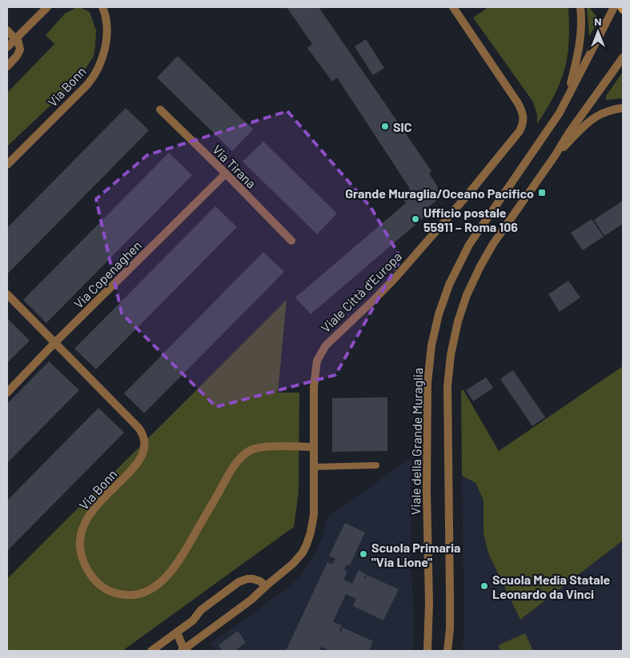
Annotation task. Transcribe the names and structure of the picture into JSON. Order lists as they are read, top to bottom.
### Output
{
  "streets": {
    "street": [
      "Via Bonn",
      "Via Tirana",
      "Via Copenaghen",
      "Viale Città d'Europa",
      "Viale della Grande Muraglia"
    ]
  },
  "crossings": [
    ["Via Bonn", "Via Copenaghen"],
    ["Via Bonn", "Viale Città d'Europa"],
    ["Via Tirana", "Via Copenaghen"]
  ],
  "places": {
    "other": [
      "SIC",
      "Ufficio postale 55911 – Roma 106",
      "Scuola Primaria \"Via Lione\"",
      "Scuola Media Statale Leonardo da Vinci"
    ],
    "transit": ["Grande Muraglia/Oceano Pacifico"]
  },
  "north": "top"
}
